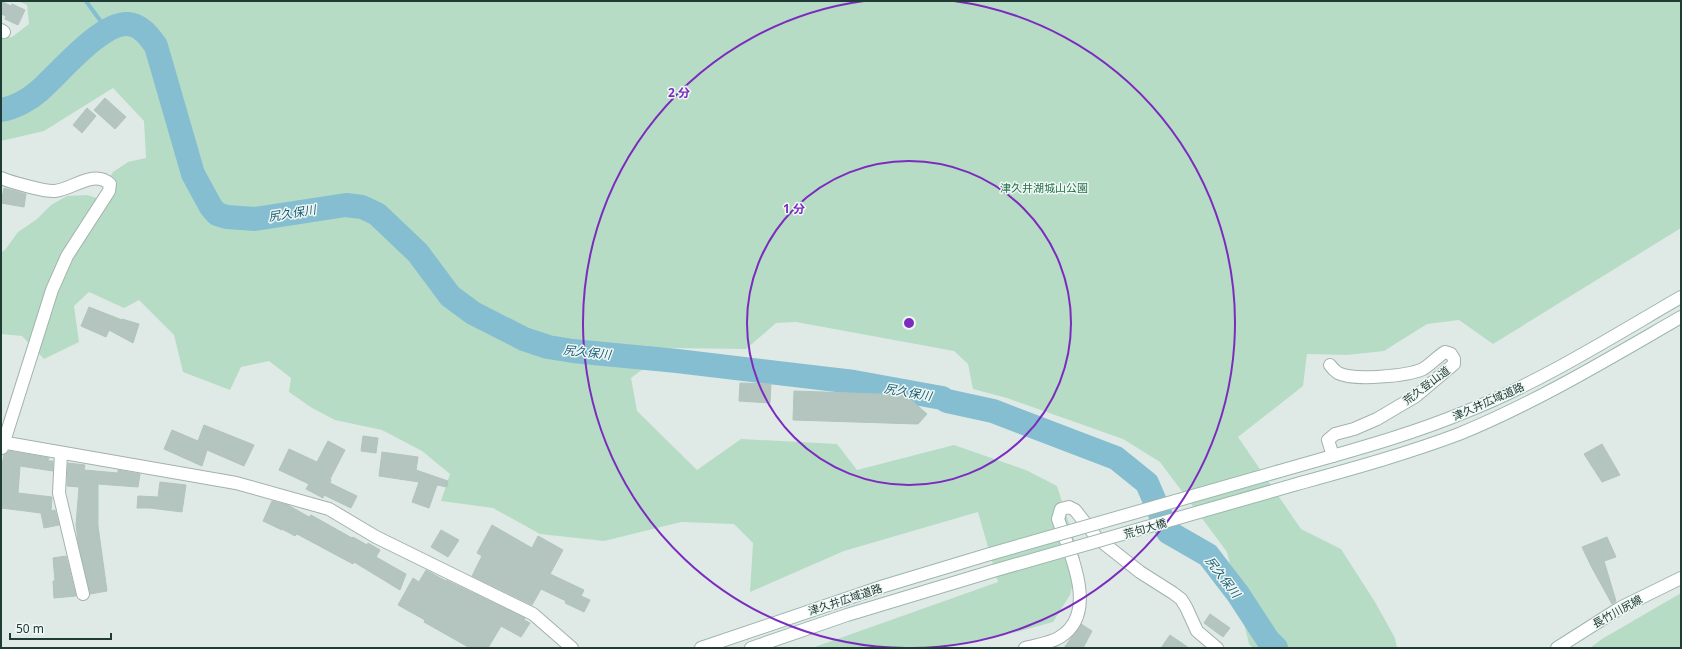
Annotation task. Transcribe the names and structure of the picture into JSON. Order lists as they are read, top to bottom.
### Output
{
  "streets": {
    "main road": [
      "荒久登山道",
      "津久井広域道路",
      "荒句大橋",
      "長竹川尻線"
    ]
  },
  "crossings": [
    ["荒久登山道", "津久井広域道路"],
    ["津久井広域道路", "荒句大橋"]
  ],
  "water": ["尻久保川"],
  "parks": ["津久井湖城山公園"],
  "scale_bar": "50 m",
  "rings": ["2 分", "1 分"]
}
